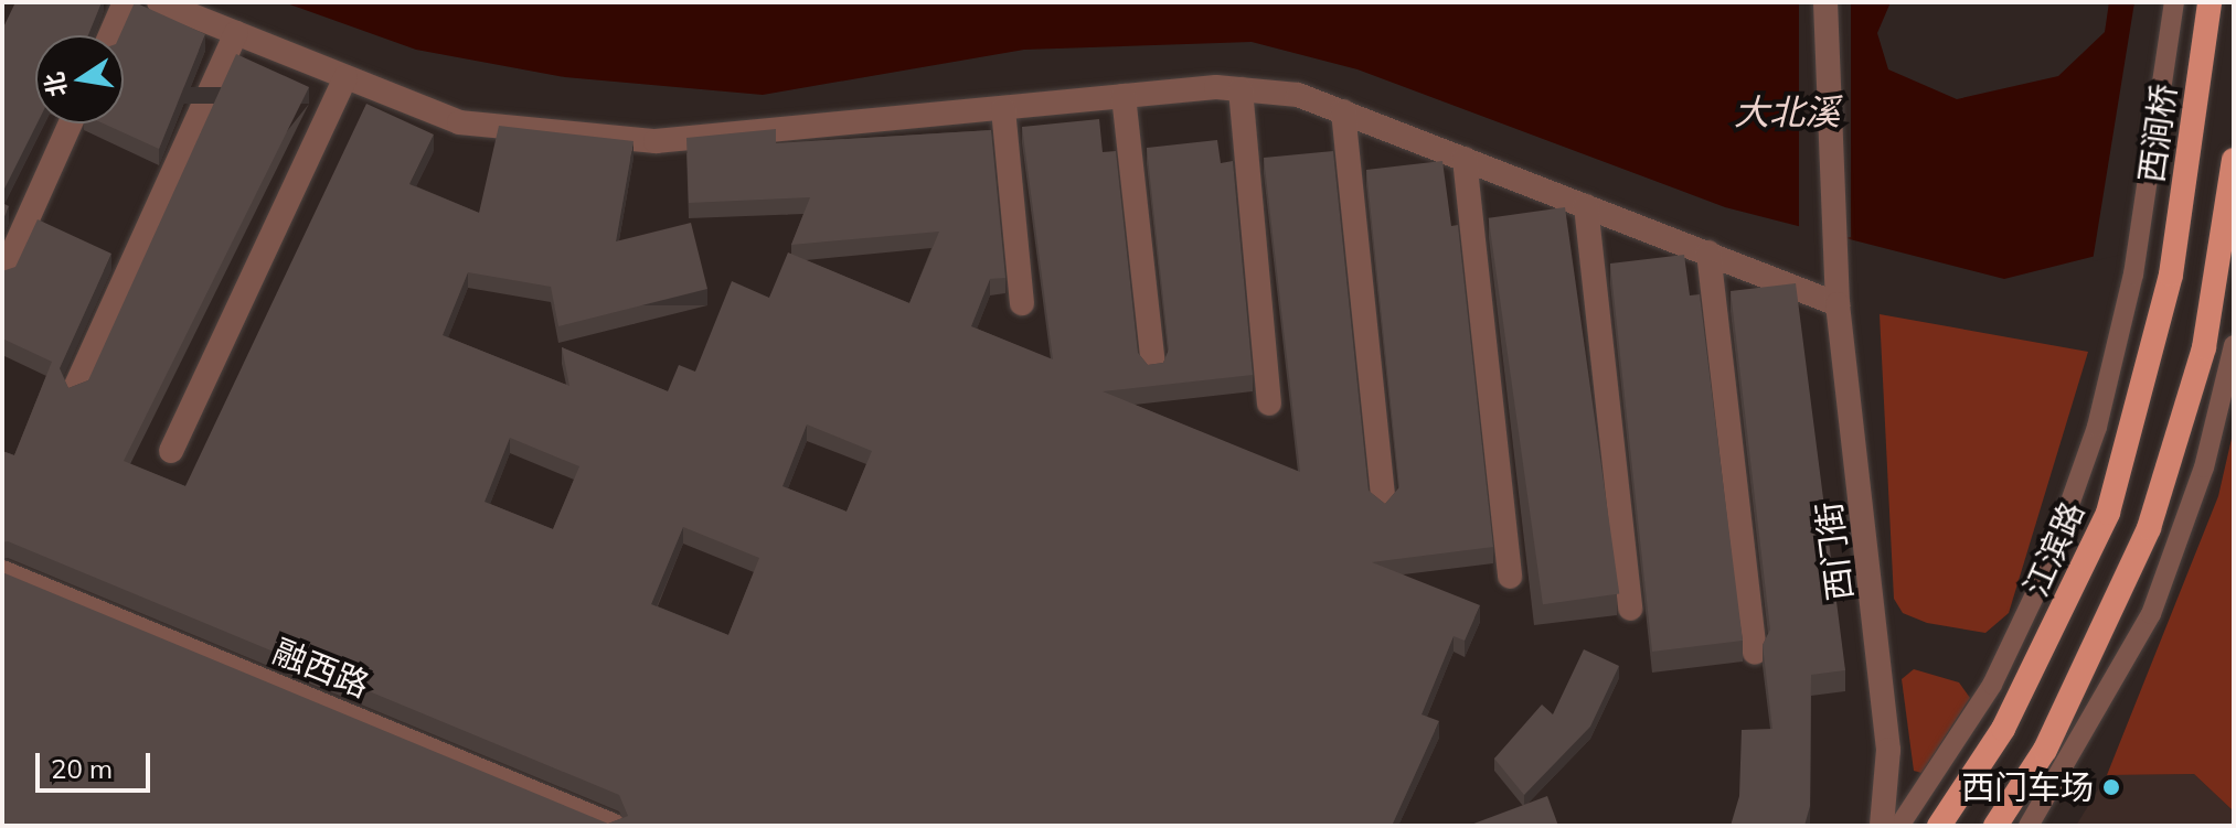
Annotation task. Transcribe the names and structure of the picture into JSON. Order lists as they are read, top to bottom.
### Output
{
  "streets": {
    "main road": ["西涧桥", "江滨路"],
    "street": ["西门街", "融西路"]
  },
  "crossings": [
    ["西涧桥", "江滨路"]
  ],
  "water": ["大北溪"],
  "places": ["西门车场"],
  "scale_bar": "20 m",
  "north": "left"
}
